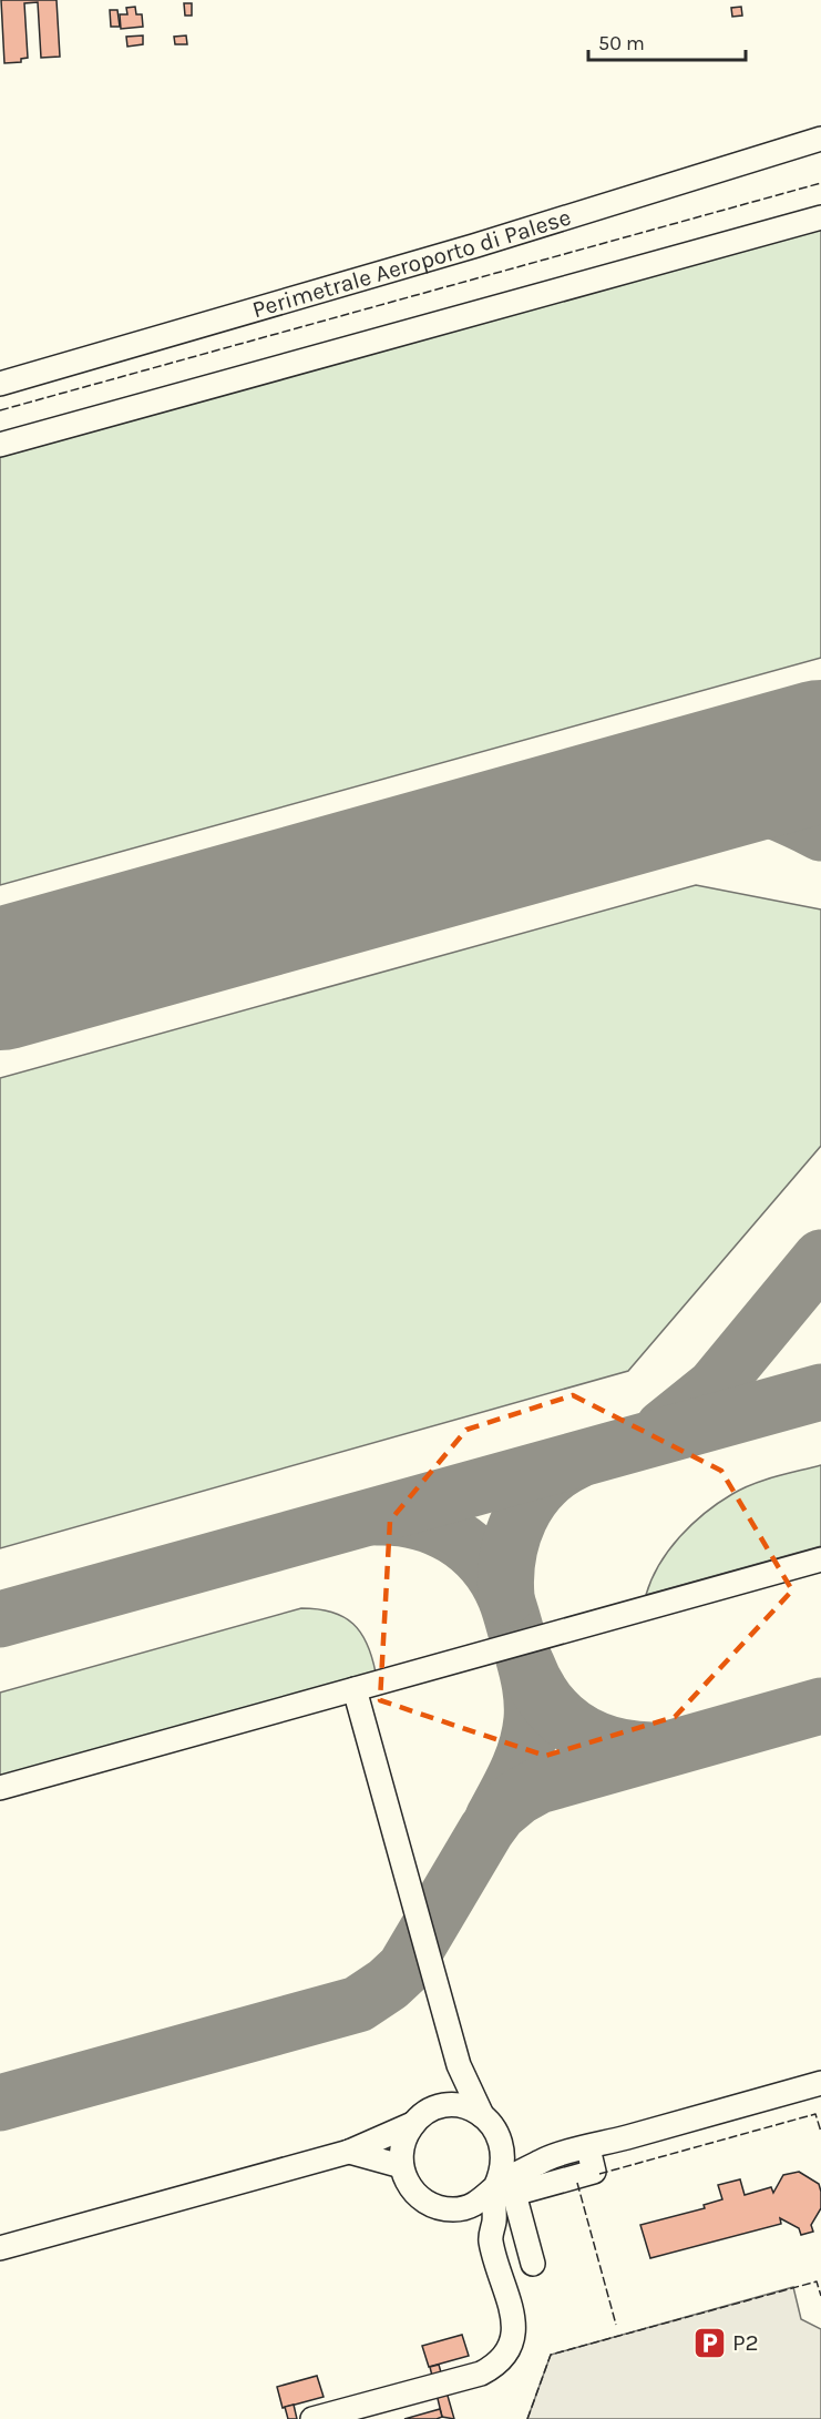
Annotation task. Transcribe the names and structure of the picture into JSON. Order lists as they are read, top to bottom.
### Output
{
  "streets": {
    "street": ["Perimetrale Aeroporto di Palese"]
  },
  "places": {
    "parking": ["P2"]
  },
  "scale_bar": "50 m"
}
